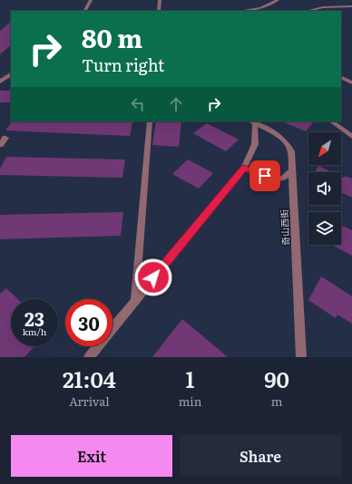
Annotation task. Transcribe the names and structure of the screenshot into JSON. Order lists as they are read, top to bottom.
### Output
{
  "streets": {
    "street": ["奇山西街"]
  },
  "north": "bottom left",
  "page": {
    "turn": ["80 m", "Turn right"],
    "speed": "23 km/h",
    "limit": "30",
    "eta": [
      "21:04",
      "Arrival",
      "1",
      "min",
      "90",
      "m"
    ],
    "buttons": ["Exit", "Share"]
  }
}
